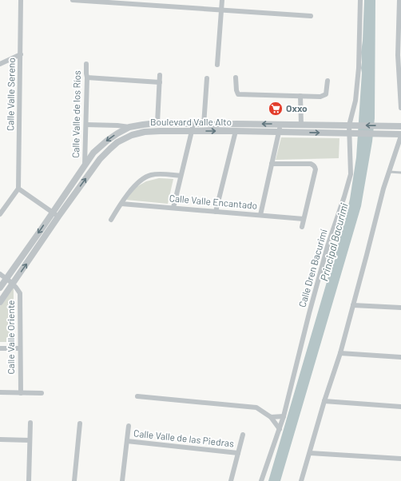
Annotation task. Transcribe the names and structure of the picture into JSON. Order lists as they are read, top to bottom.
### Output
{
  "streets": {
    "street": [
      "Calle Valle Sereno",
      "Calle Valle de los Ríos",
      "Boulevard Valle Alto",
      "Calle Valle Encantado",
      "Calle Dren Bacurimí",
      "Calle Valle Oriente",
      "Calle Valle de las Piedras"
    ]
  },
  "crossings": [
    ["Calle Valle de los Ríos", "Boulevard Valle Alto"],
    ["Boulevard Valle Alto", "Calle Dren Bacurimí"],
    ["Boulevard Valle Alto", "Calle Valle Oriente"]
  ],
  "water": ["Principal Bacurimi"],
  "places": {
    "supermarket": ["Oxxo"]
  }
}
